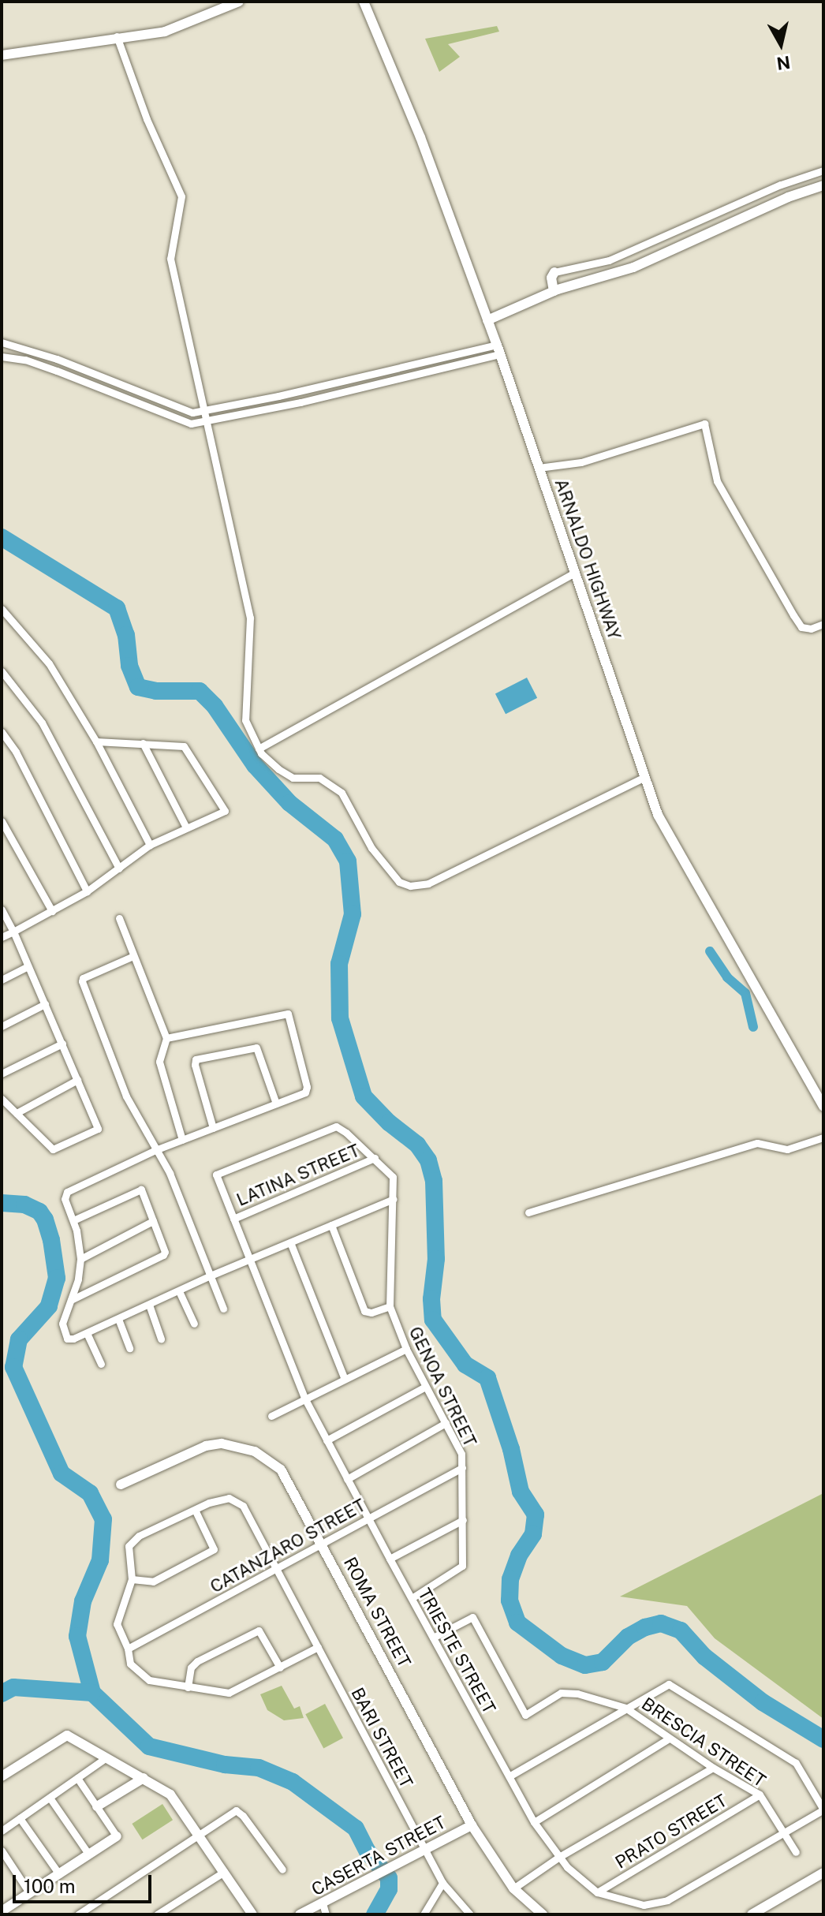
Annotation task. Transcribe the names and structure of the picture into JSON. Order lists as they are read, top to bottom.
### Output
{
  "streets": {
    "street": [
      "ARNALDO HIGHWAY",
      "LATINA STREET",
      "GENOA STREET",
      "CATANZARO STREET",
      "ROMA STREET",
      "TRIESTE STREET",
      "BARI STREET",
      "BRESCIA STREET",
      "PRATO STREET",
      "CASERTA STREET"
    ]
  },
  "crossings": [
    ["LATINA STREET", "GENOA STREET"],
    ["LATINA STREET", "TRIESTE STREET"],
    ["GENOA STREET", "CATANZARO STREET"],
    ["GENOA STREET", "TRIESTE STREET"],
    ["CATANZARO STREET", "ROMA STREET"],
    ["CATANZARO STREET", "TRIESTE STREET"],
    ["CATANZARO STREET", "BARI STREET"],
    ["ROMA STREET", "CASERTA STREET"],
    ["TRIESTE STREET", "BRESCIA STREET"],
    ["TRIESTE STREET", "PRATO STREET"],
    ["BARI STREET", "CASERTA STREET"],
    ["BRESCIA STREET", "PRATO STREET"]
  ],
  "scale_bar": "100 m",
  "north": "bottom"
}
